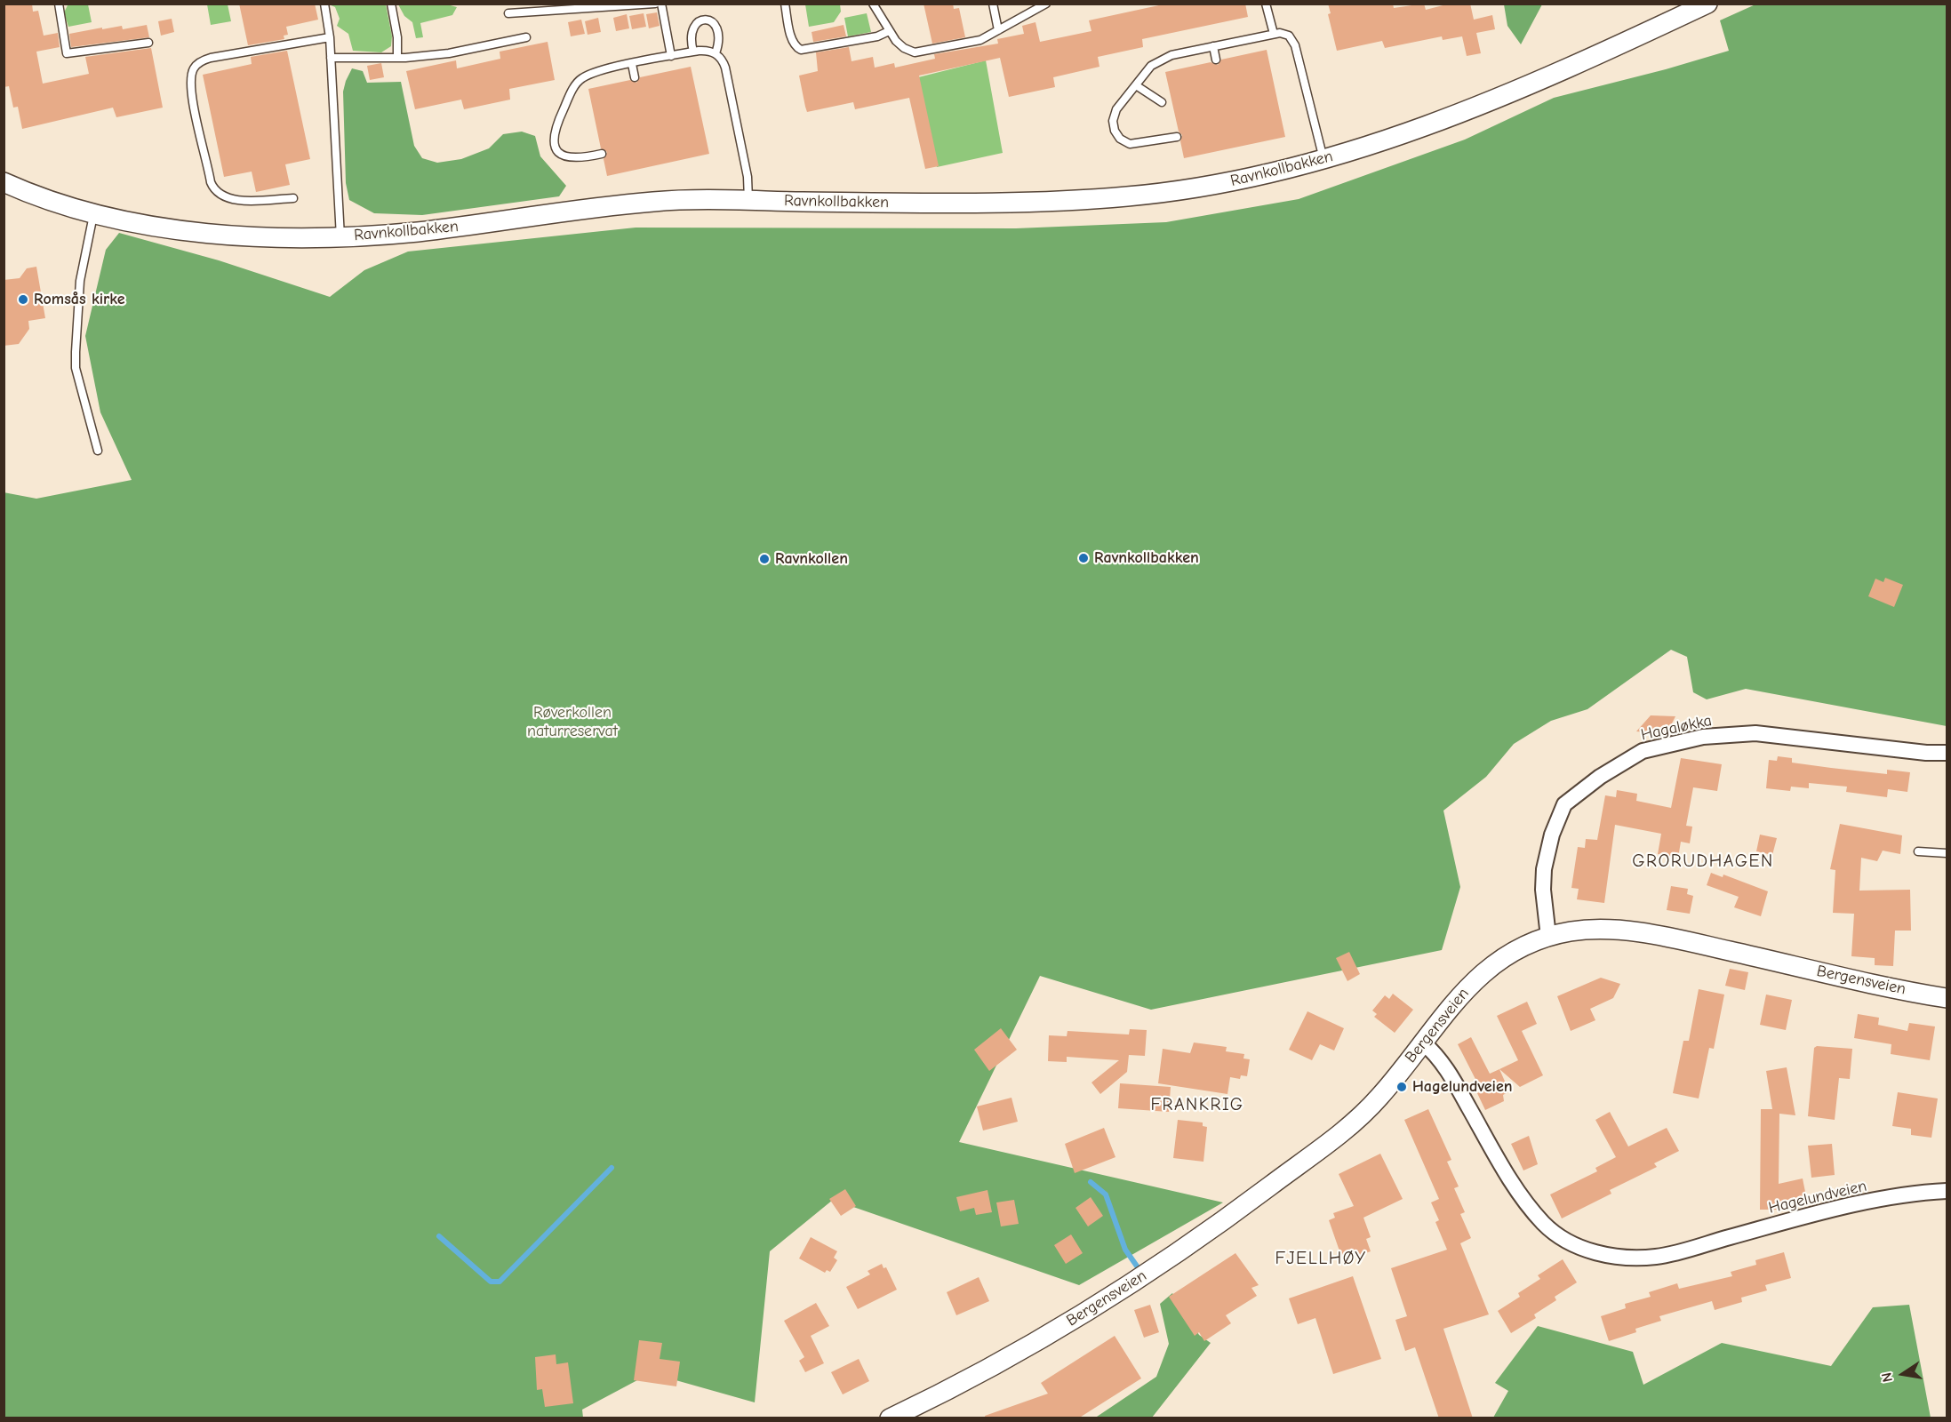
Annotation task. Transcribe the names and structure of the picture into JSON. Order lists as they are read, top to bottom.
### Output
{
  "streets": {
    "street": [
      "Ravnkollbakken",
      "Hagaløkka",
      "Bergensveien",
      "Hagelundveien"
    ]
  },
  "crossings": [
    ["Hagaløkka", "Bergensveien"],
    ["Bergensveien", "Hagelundveien"]
  ],
  "districts": ["GRORUDHAGEN", "FRANKRIG", "FJELLHØY"],
  "parks": ["Røverkollen naturreservat"],
  "places": [
    "Romsås kirke",
    "Ravnkollbakken",
    "Ravnkollen",
    "Hagelundveien"
  ],
  "north": "left"
}
